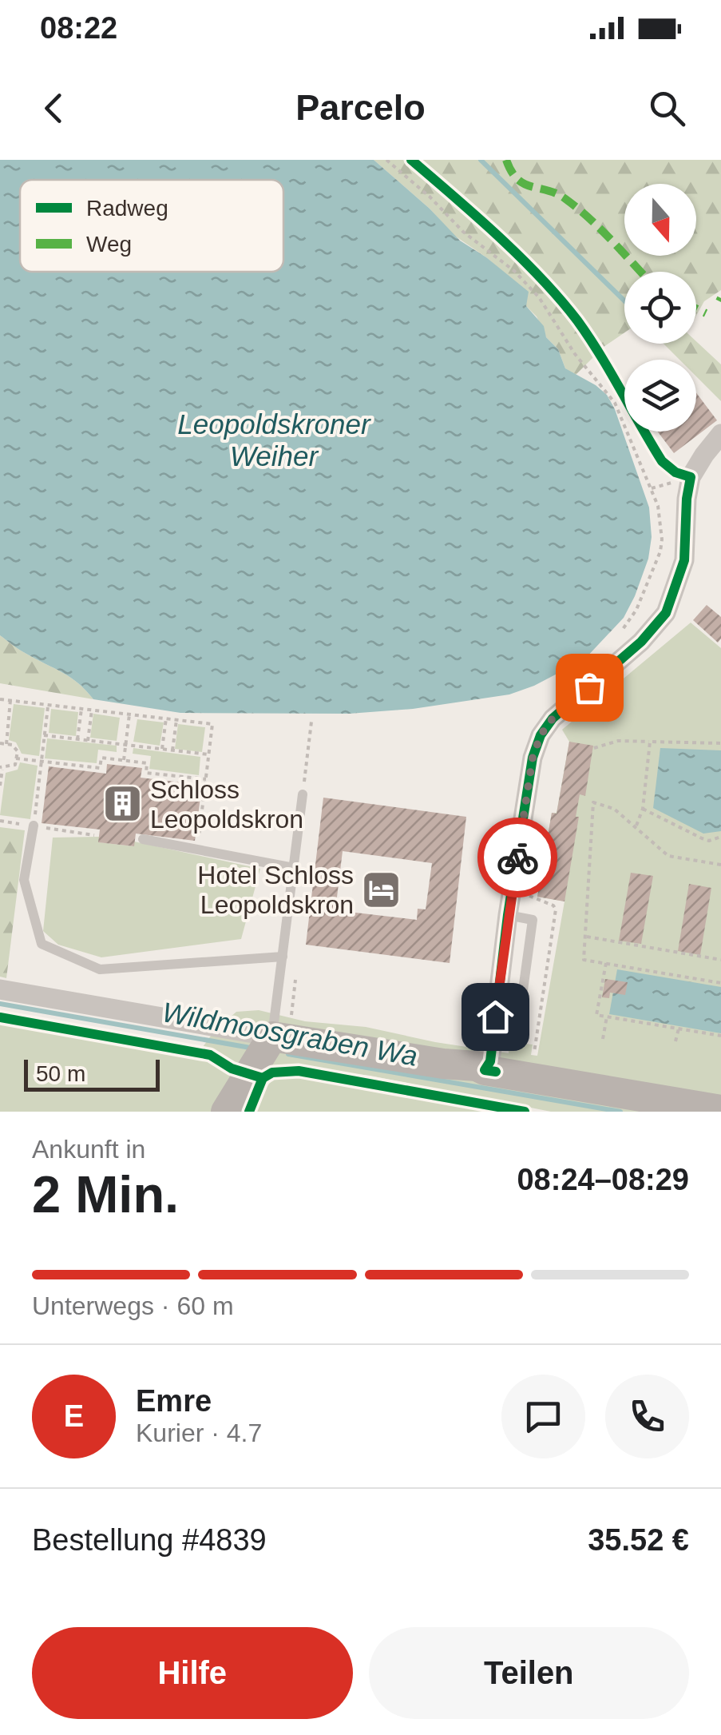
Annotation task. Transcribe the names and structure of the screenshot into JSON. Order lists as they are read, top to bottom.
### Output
{
  "water": ["Leopoldskroner Weiher", "Wildmoosgraben Wa"],
  "places": {
    "building": ["Schloss Leopoldskron"],
    "hotel": ["Hotel Schloss Leopoldskron"]
  },
  "legend": ["Radweg", "Weg"],
  "scale_bar": "50 m",
  "north": "bottom",
  "page": {
    "status": "08:22",
    "header": "Parcelo",
    "scale": "50 m",
    "heading": ["2 Min.", "Ankunft in", "08:24–08:29"],
    "panel": [
      "Emre",
      "Kurier · 4.7",
      "Bestellung #4839",
      "35.52 €"
    ],
    "bar": "Unterwegs · 60 m",
    "round": "E",
    "buttons": ["Hilfe", "Teilen"]
  }
}
